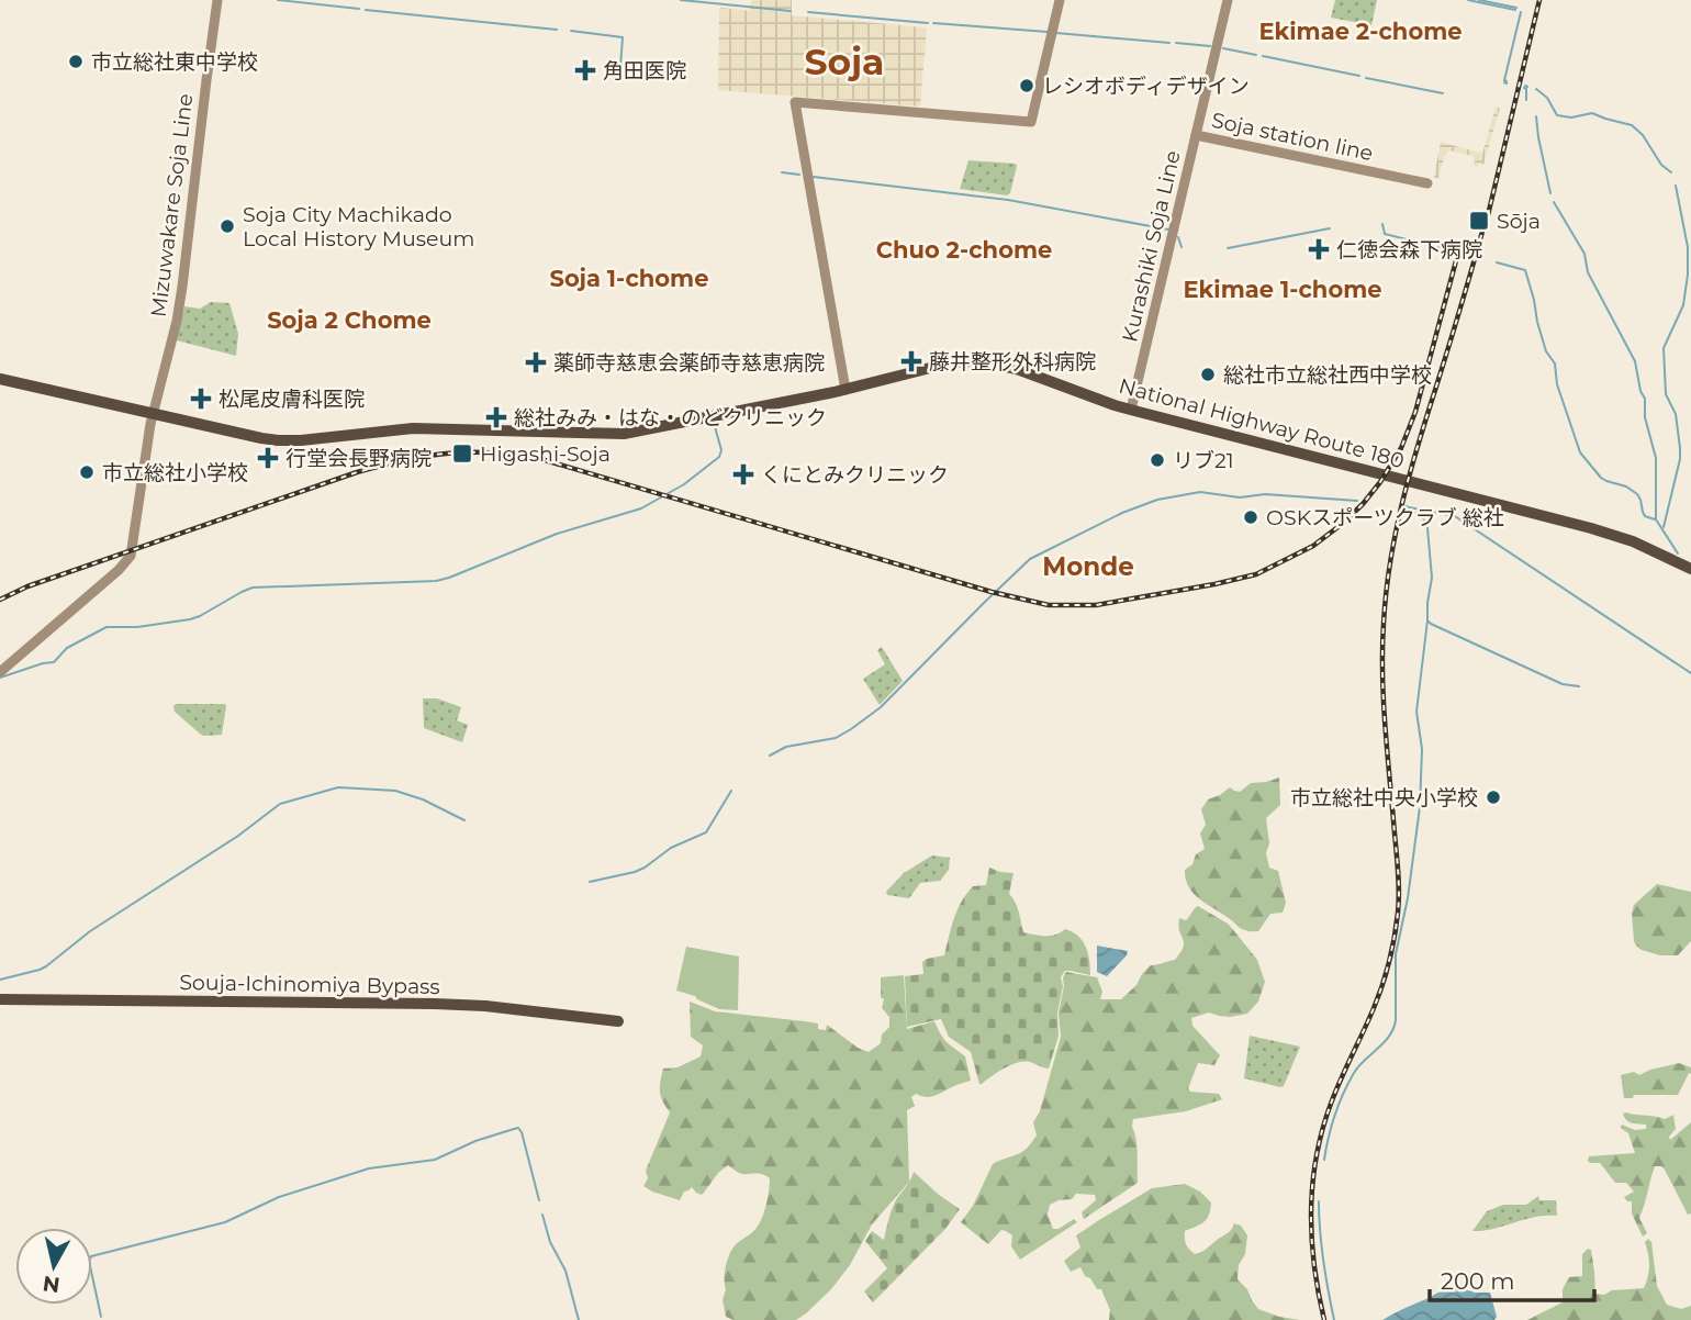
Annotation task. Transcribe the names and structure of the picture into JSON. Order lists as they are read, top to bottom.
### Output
{
  "streets": {
    "highway": ["National Highway Route 180", "Souja-Ichinomiya Bypass"],
    "main road": ["Soja station line", "Mizuwakare Soja Line", "Kurashiki Soja Line"]
  },
  "crossings": [
    ["Soja station line", "Kurashiki Soja Line"],
    ["Mizuwakare Soja Line", "National Highway Route 180"],
    ["Kurashiki Soja Line", "National Highway Route 180"]
  ],
  "districts": [
    "Ekimae 2-chome",
    "Soja",
    "Chuo 2-chome",
    "Soja 1-chome",
    "Ekimae 1-chome",
    "Soja 2 Chome",
    "Monde"
  ],
  "places": {
    "other": [
      "市立総社東中学校",
      "レシオボディデザイン",
      "Soja City Machikado Local History Museum",
      "総社市立総社西中学校",
      "リブ21",
      "市立総社小学校",
      "OSKスポーツクラブ 総社",
      "市立総社中央小学校"
    ],
    "health": [
      "角田医院",
      "仁徳会森下病院",
      "藤井整形外科病院",
      "薬師寺慈恵会薬師寺慈恵病院",
      "松尾皮膚科医院",
      "総社みみ・はな・のどクリニック",
      "行堂会長野病院",
      "くにとみクリニック"
    ],
    "transit": ["Sōja", "Higashi-Soja"]
  },
  "scale_bar": "200 m",
  "north": "bottom"
}
